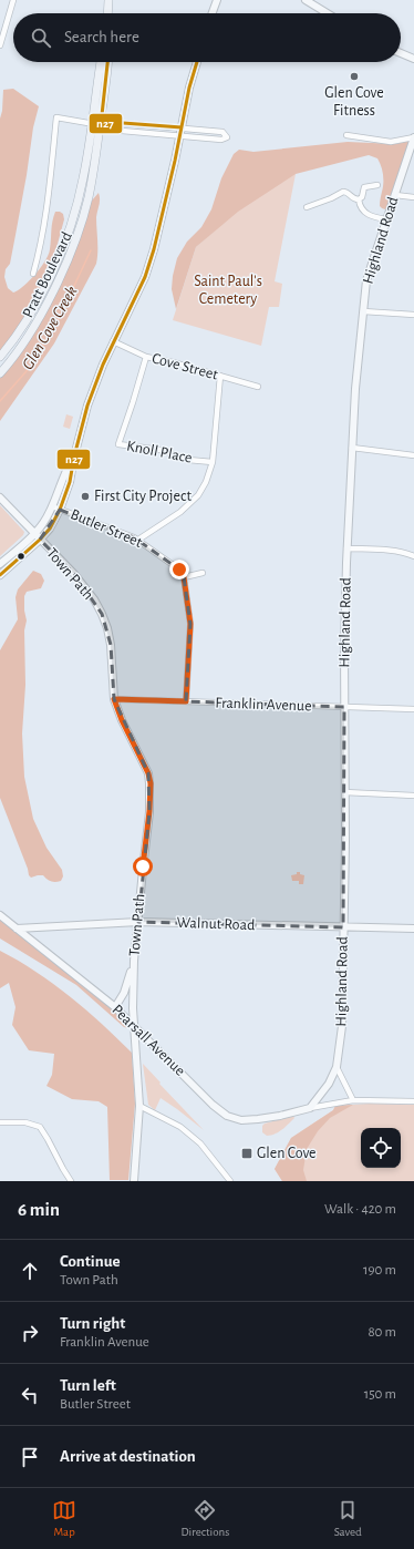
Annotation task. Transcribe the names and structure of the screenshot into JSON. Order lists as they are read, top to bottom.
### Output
{
  "streets": {
    "main road": ["Pratt Boulevard"],
    "street": [
      "Highland Road",
      "Cove Street",
      "Knoll Place",
      "Butler Street",
      "Town Path",
      "Franklin Avenue",
      "Walnut Road",
      "Pearsall Avenue"
    ]
  },
  "crossings": [
    ["Highland Road", "Franklin Avenue"],
    ["Highland Road", "Walnut Road"],
    ["Highland Road", "Pearsall Avenue"],
    ["Cove Street", "Knoll Place"],
    ["Town Path", "Franklin Avenue"],
    ["Town Path", "Walnut Road"],
    ["Town Path", "Pearsall Avenue"],
    ["Walnut Road", "Pearsall Avenue"]
  ],
  "water": ["Glen Cove Creek"],
  "parks": ["Saint Paul's Cemetery"],
  "places": {
    "other": ["Glen Cove Fitness", "First City Project"],
    "transit": ["Glen Cove"]
  },
  "lines": ["transit line n27"],
  "page": {
    "search": "Search here",
    "heading": ["6 min", "Walk · 420 m"],
    "list": [
      ["Continue", "Town Path", "190 m"],
      ["Turn right", "Franklin Avenue", "80 m"],
      ["Turn left", "Butler Street", "150 m"],
      "Arrive at destination"
    ],
    "nav": ["Map", "Directions", "Saved"]
  }
}
